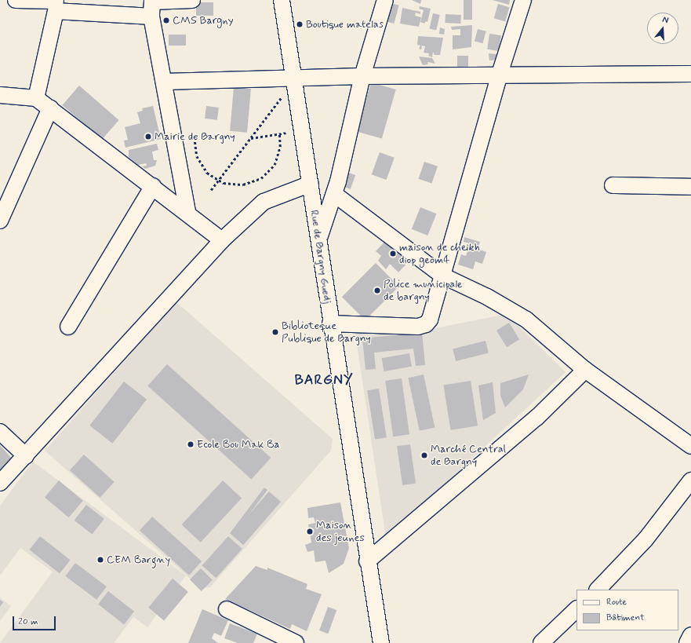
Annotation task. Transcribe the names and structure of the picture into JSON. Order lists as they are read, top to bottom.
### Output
{
  "streets": {
    "street": ["Rue de Bargny Guedj"]
  },
  "districts": ["BARGNY"],
  "places": [
    "CMS Bargny",
    "Boutique matelas",
    "Mairie de Bargny",
    "maison de cheikh diop geom4",
    "Police municipale de bargny",
    "Biblioteque Publique de Bargny",
    "Ecole Bou Mak Ba",
    "Marché Central de Bargny",
    "Maison des jeunes",
    "CEM Bargny"
  ],
  "legend": ["Route", "Bâtiment"],
  "scale_bar": "20 m",
  "north": "top"
}
